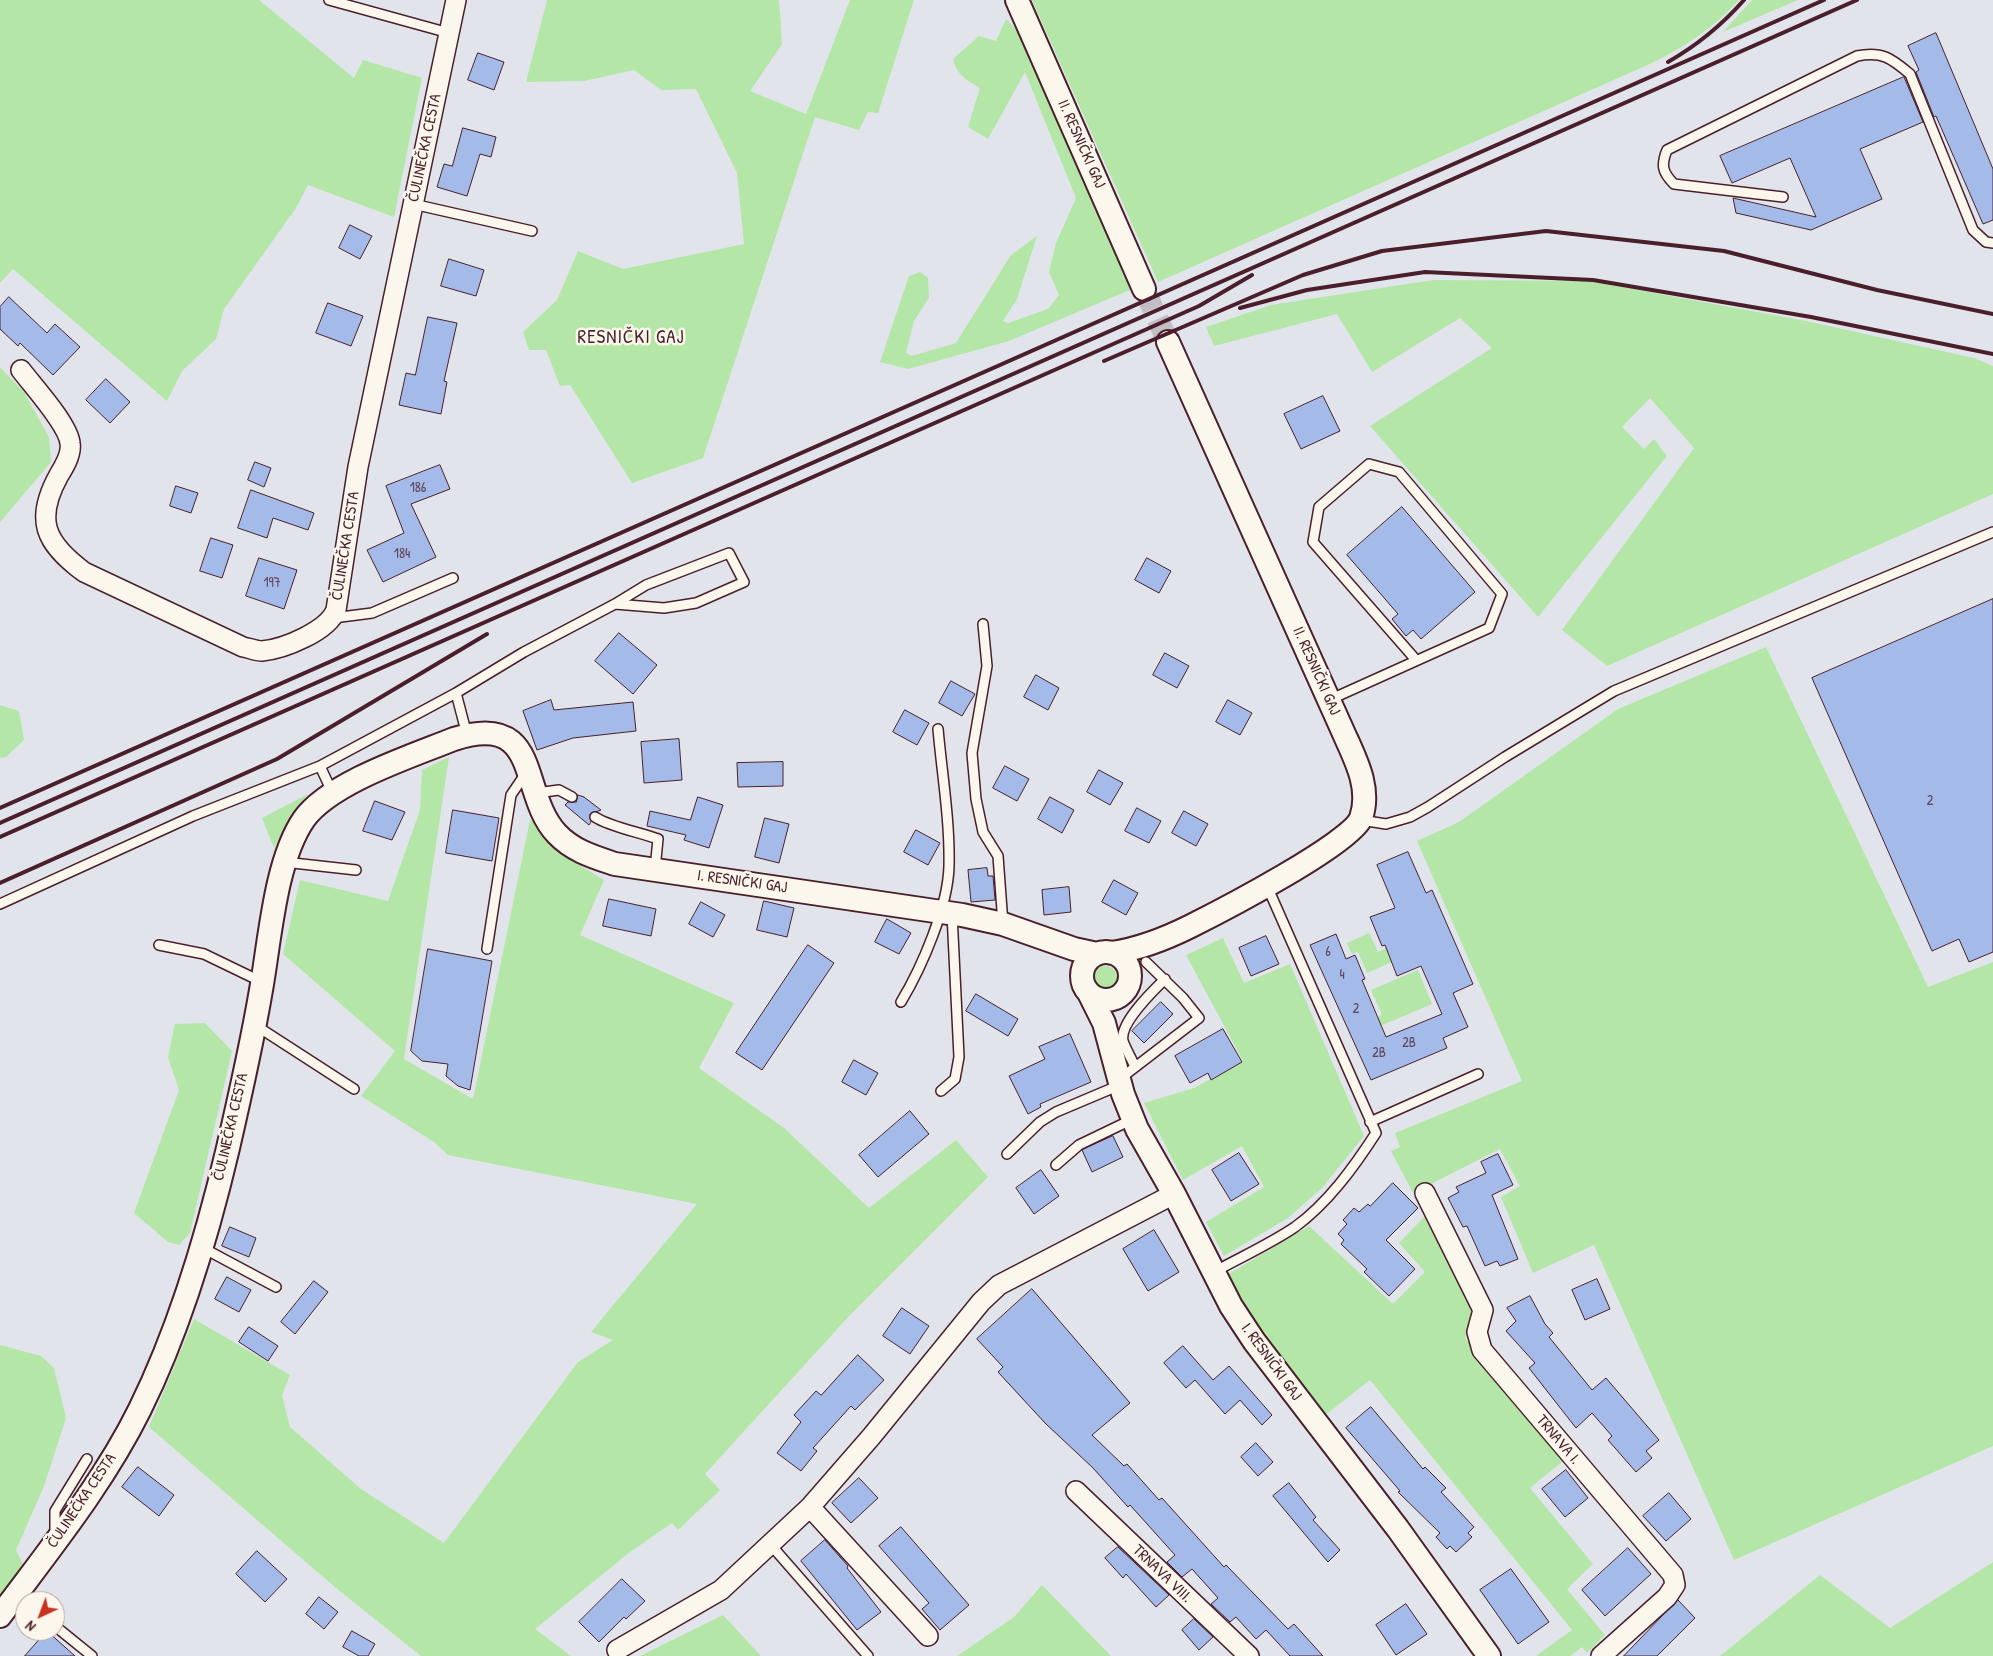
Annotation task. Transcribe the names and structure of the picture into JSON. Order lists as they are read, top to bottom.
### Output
{
  "streets": {
    "street": [
      "II. RESNIČKI GAJ",
      "ČULINEČKA CESTA",
      "I. RESNIČKI GAJ",
      "TRNAVA I.",
      "TRNAVA VIII."
    ]
  },
  "crossings": [
    ["ČULINEČKA CESTA", "I. RESNIČKI GAJ"]
  ],
  "districts": ["RESNIČKI GAJ"],
  "house_numbers": [
    "186",
    "184",
    "197",
    "2",
    "6",
    "4",
    "2",
    "2B",
    "2B"
  ],
  "north": "bottom left"
}
